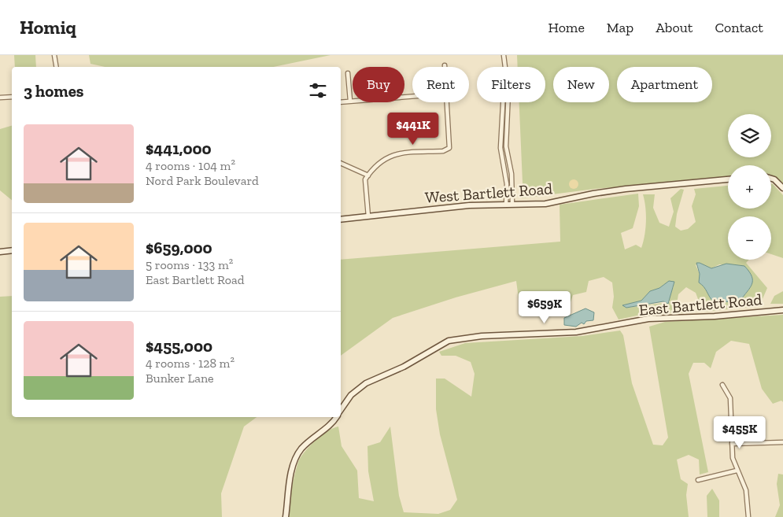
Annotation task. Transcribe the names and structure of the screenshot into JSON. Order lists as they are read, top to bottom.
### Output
{
  "streets": {
    "street": ["West Bartlett Road", "East Bartlett Road"]
  },
  "page": {
    "header": "Homiq",
    "nav": [
      "Home",
      "Map",
      "About",
      "Contact"
    ],
    "chip": [
      "Buy",
      "Rent",
      "Filters",
      "New",
      "Apartment"
    ],
    "heading": "3 homes",
    "price": ["$441K", "$659K", "$455K"],
    "map_buttons": ["+", "−"],
    "list": [
      {
        "name": "$441,000",
        "note": "4 rooms · 104 m² · Nord Park Boulevard"
      },
      {
        "name": "$659,000",
        "note": "5 rooms · 133 m² · East Bartlett Road"
      },
      {
        "name": "$455,000",
        "note": "4 rooms · 128 m² · Bunker Lane"
      }
    ]
  }
}
